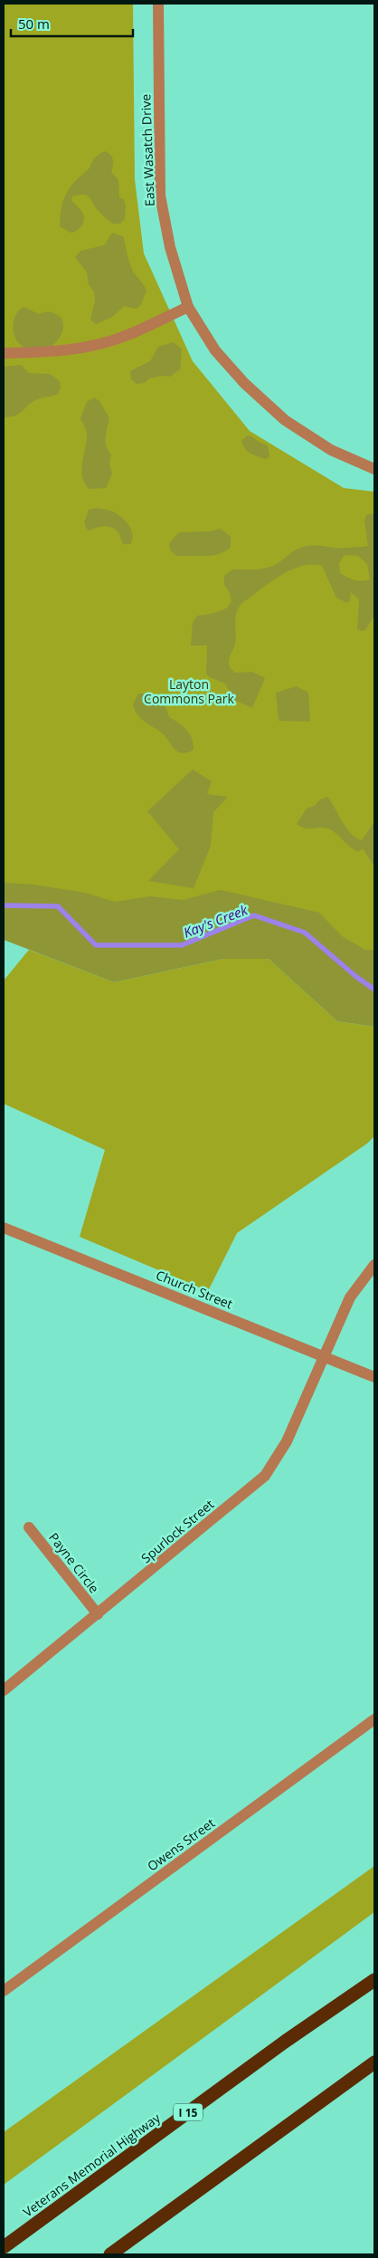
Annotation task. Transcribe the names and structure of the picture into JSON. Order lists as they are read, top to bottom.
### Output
{
  "streets": {
    "highway": ["I 15", "Veterans Memorial Highway"],
    "street": [
      "East Wasatch Drive",
      "Church Street",
      "Spurlock Street",
      "Payne Circle",
      "Owens Street"
    ]
  },
  "crossings": [
    ["Church Street", "Spurlock Street"],
    ["Spurlock Street", "Payne Circle"]
  ],
  "water": ["Kay's Creek"],
  "parks": ["Layton Commons Park"],
  "scale_bar": "50 m"
}
